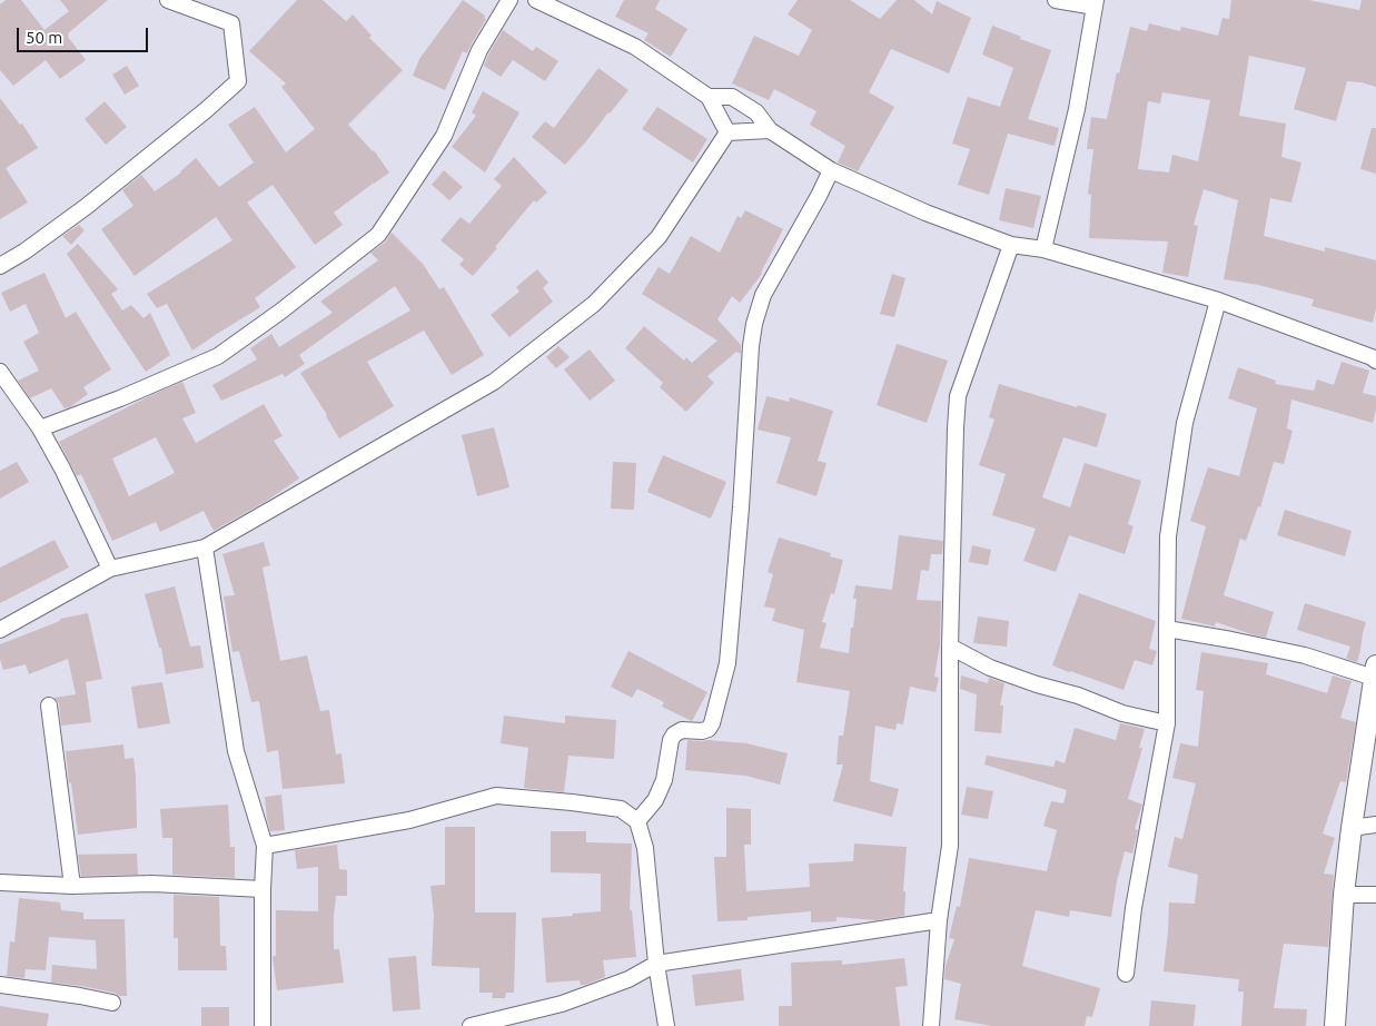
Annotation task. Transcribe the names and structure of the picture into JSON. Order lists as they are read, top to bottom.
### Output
{
  "scale_bar": "50 m"
}
